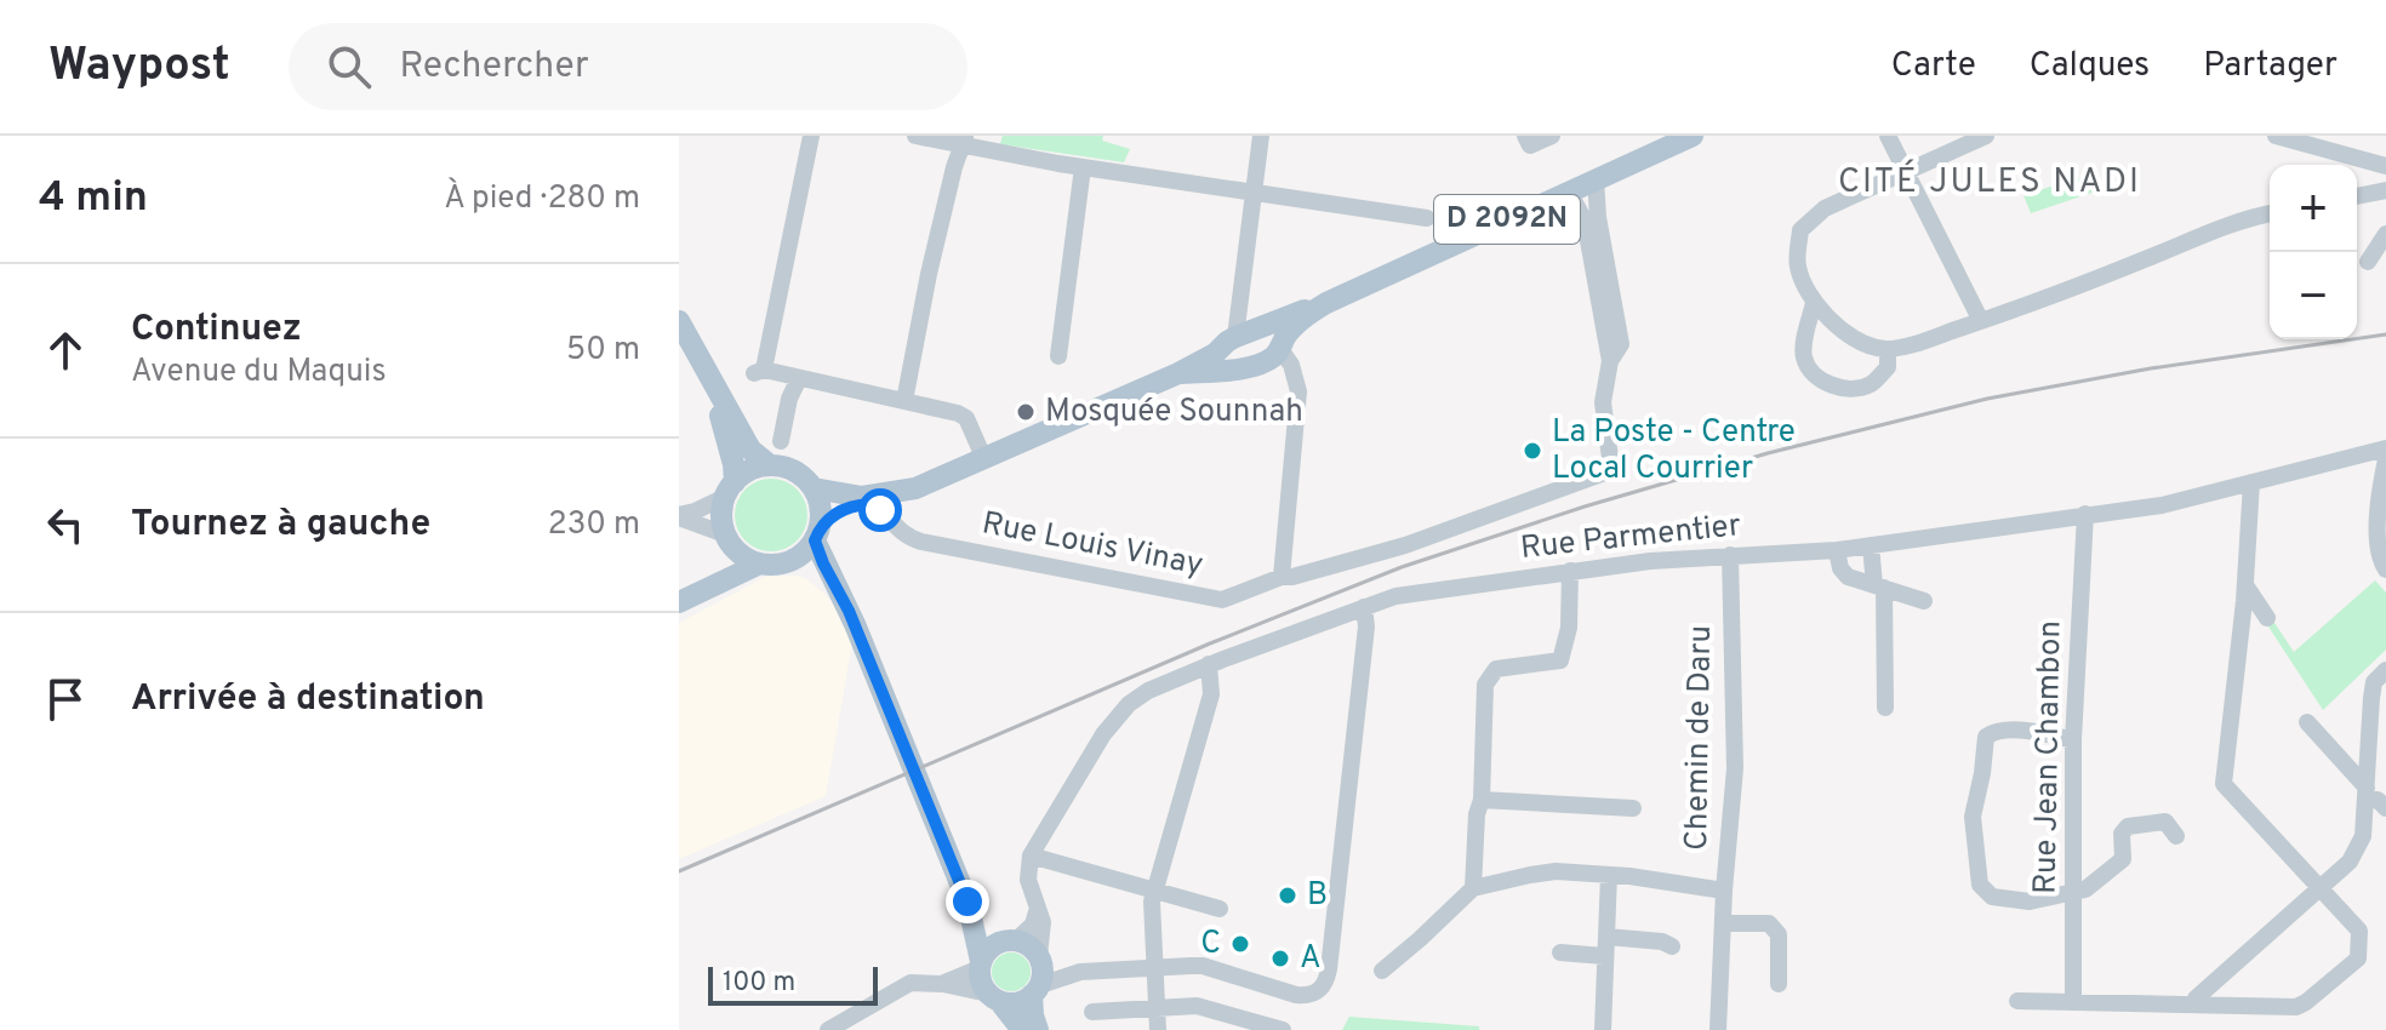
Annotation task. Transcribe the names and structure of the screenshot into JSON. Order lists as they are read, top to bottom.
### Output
{
  "streets": {
    "main road": ["D 2092N"],
    "street": [
      "Rue Parmentier",
      "Rue Louis Vinay",
      "Chemin de Daru",
      "Rue Jean Chambon"
    ]
  },
  "crossings": [
    ["D 2092N", "Rue Louis Vinay"],
    ["Rue Parmentier", "Chemin de Daru"],
    ["Rue Parmentier", "Rue Jean Chambon"]
  ],
  "districts": ["CITÉ JULES NADI"],
  "places": [
    "Mosquée Sounnah",
    "La Poste - Centre Local Courrier",
    "B",
    "C",
    "A"
  ],
  "scale_bar": "100 m",
  "page": {
    "header": "Waypost",
    "search": "Rechercher",
    "nav": ["Carte", "Calques", "Partager"],
    "heading": ["4 min", "À pied · 280 m"],
    "map_buttons": ["+", "−"],
    "list": [
      ["Continuez", "Avenue du Maquis", "50 m"],
      ["Tournez à gauche", "230 m"],
      "Arrivée à destination"
    ],
    "scale": "100 m"
  }
}
